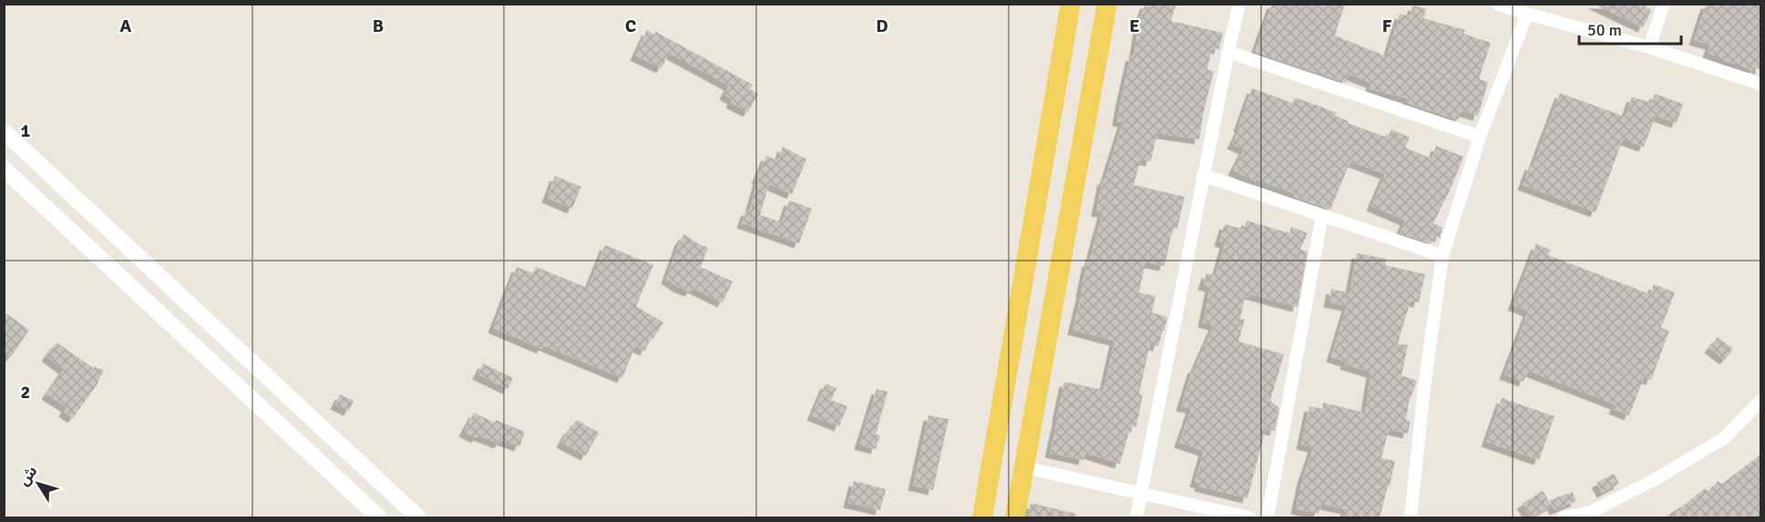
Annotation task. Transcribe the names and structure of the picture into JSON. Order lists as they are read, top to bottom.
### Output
{
  "scale_bar": "50 m",
  "north": "top left",
  "grid": {
    "columns": [
      "A",
      "B",
      "C",
      "D",
      "E",
      "F"
    ],
    "rows": ["1", "2"]
  }
}
